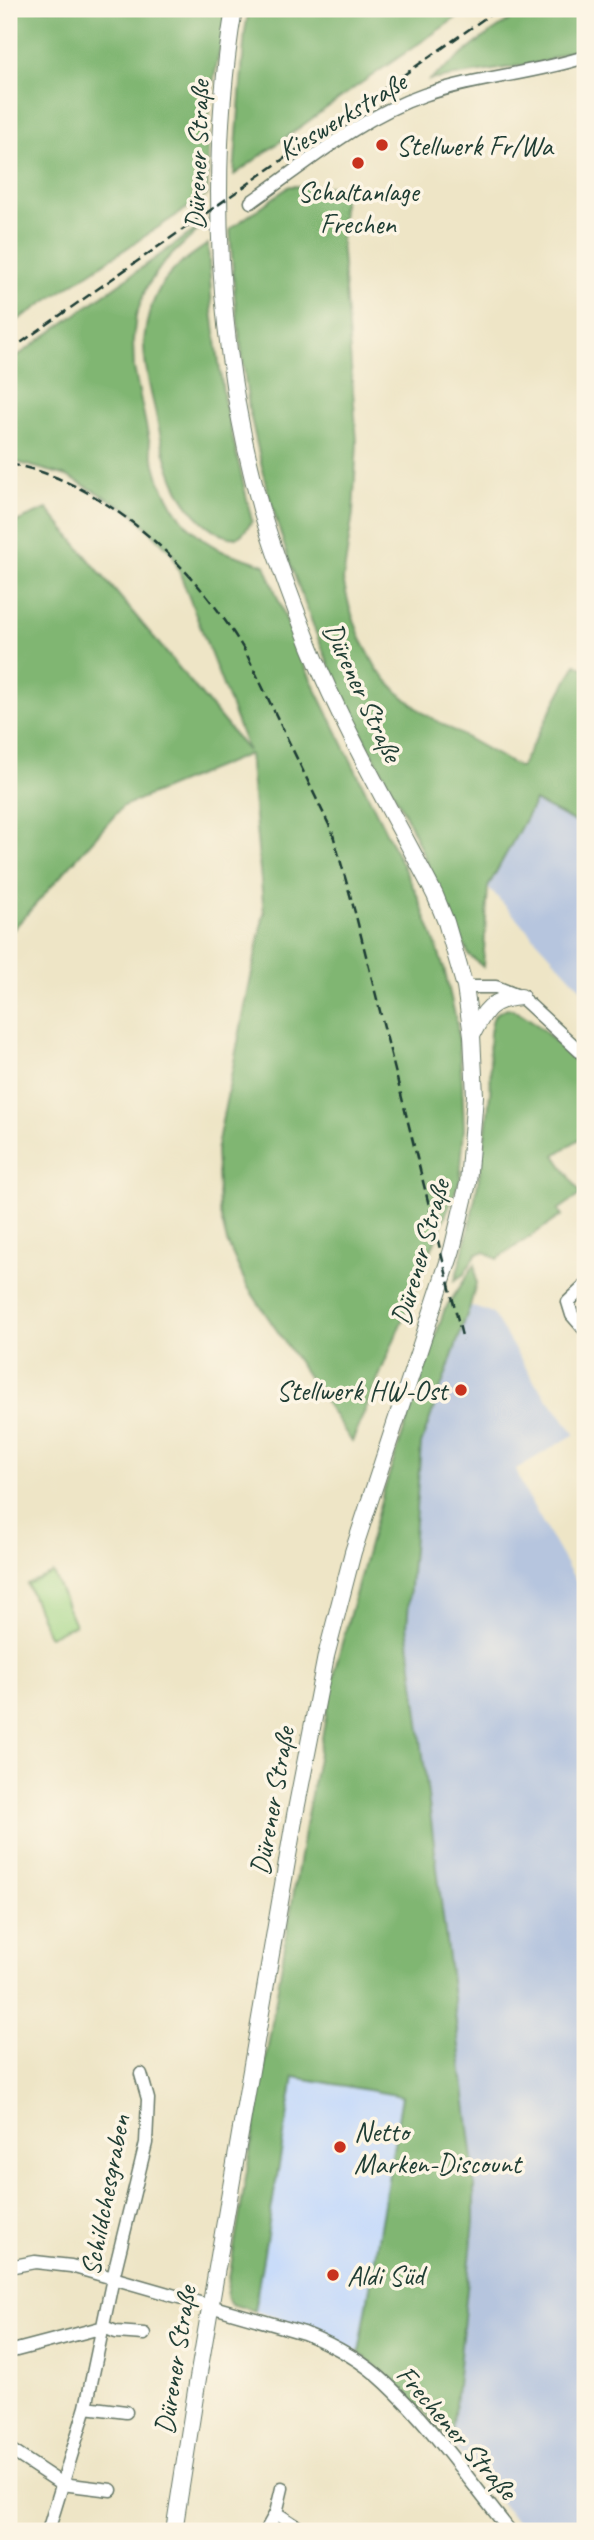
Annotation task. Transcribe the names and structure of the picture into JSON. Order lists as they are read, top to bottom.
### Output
{
  "streets": {
    "main road": ["Dürener Straße"],
    "street": ["Kieswerkstraße", "Schildchesgraben", "Frechener Straße"]
  },
  "crossings": [
    ["Dürener Straße", "Frechener Straße"],
    ["Schildchesgraben", "Frechener Straße"]
  ],
  "places": [
    "Stellwerk Fr/Wa",
    "Schaltanlage Frechen",
    "Stellwerk HW-Ost",
    "Netto Marken-Discount",
    "Aldi Süd"
  ]
}
